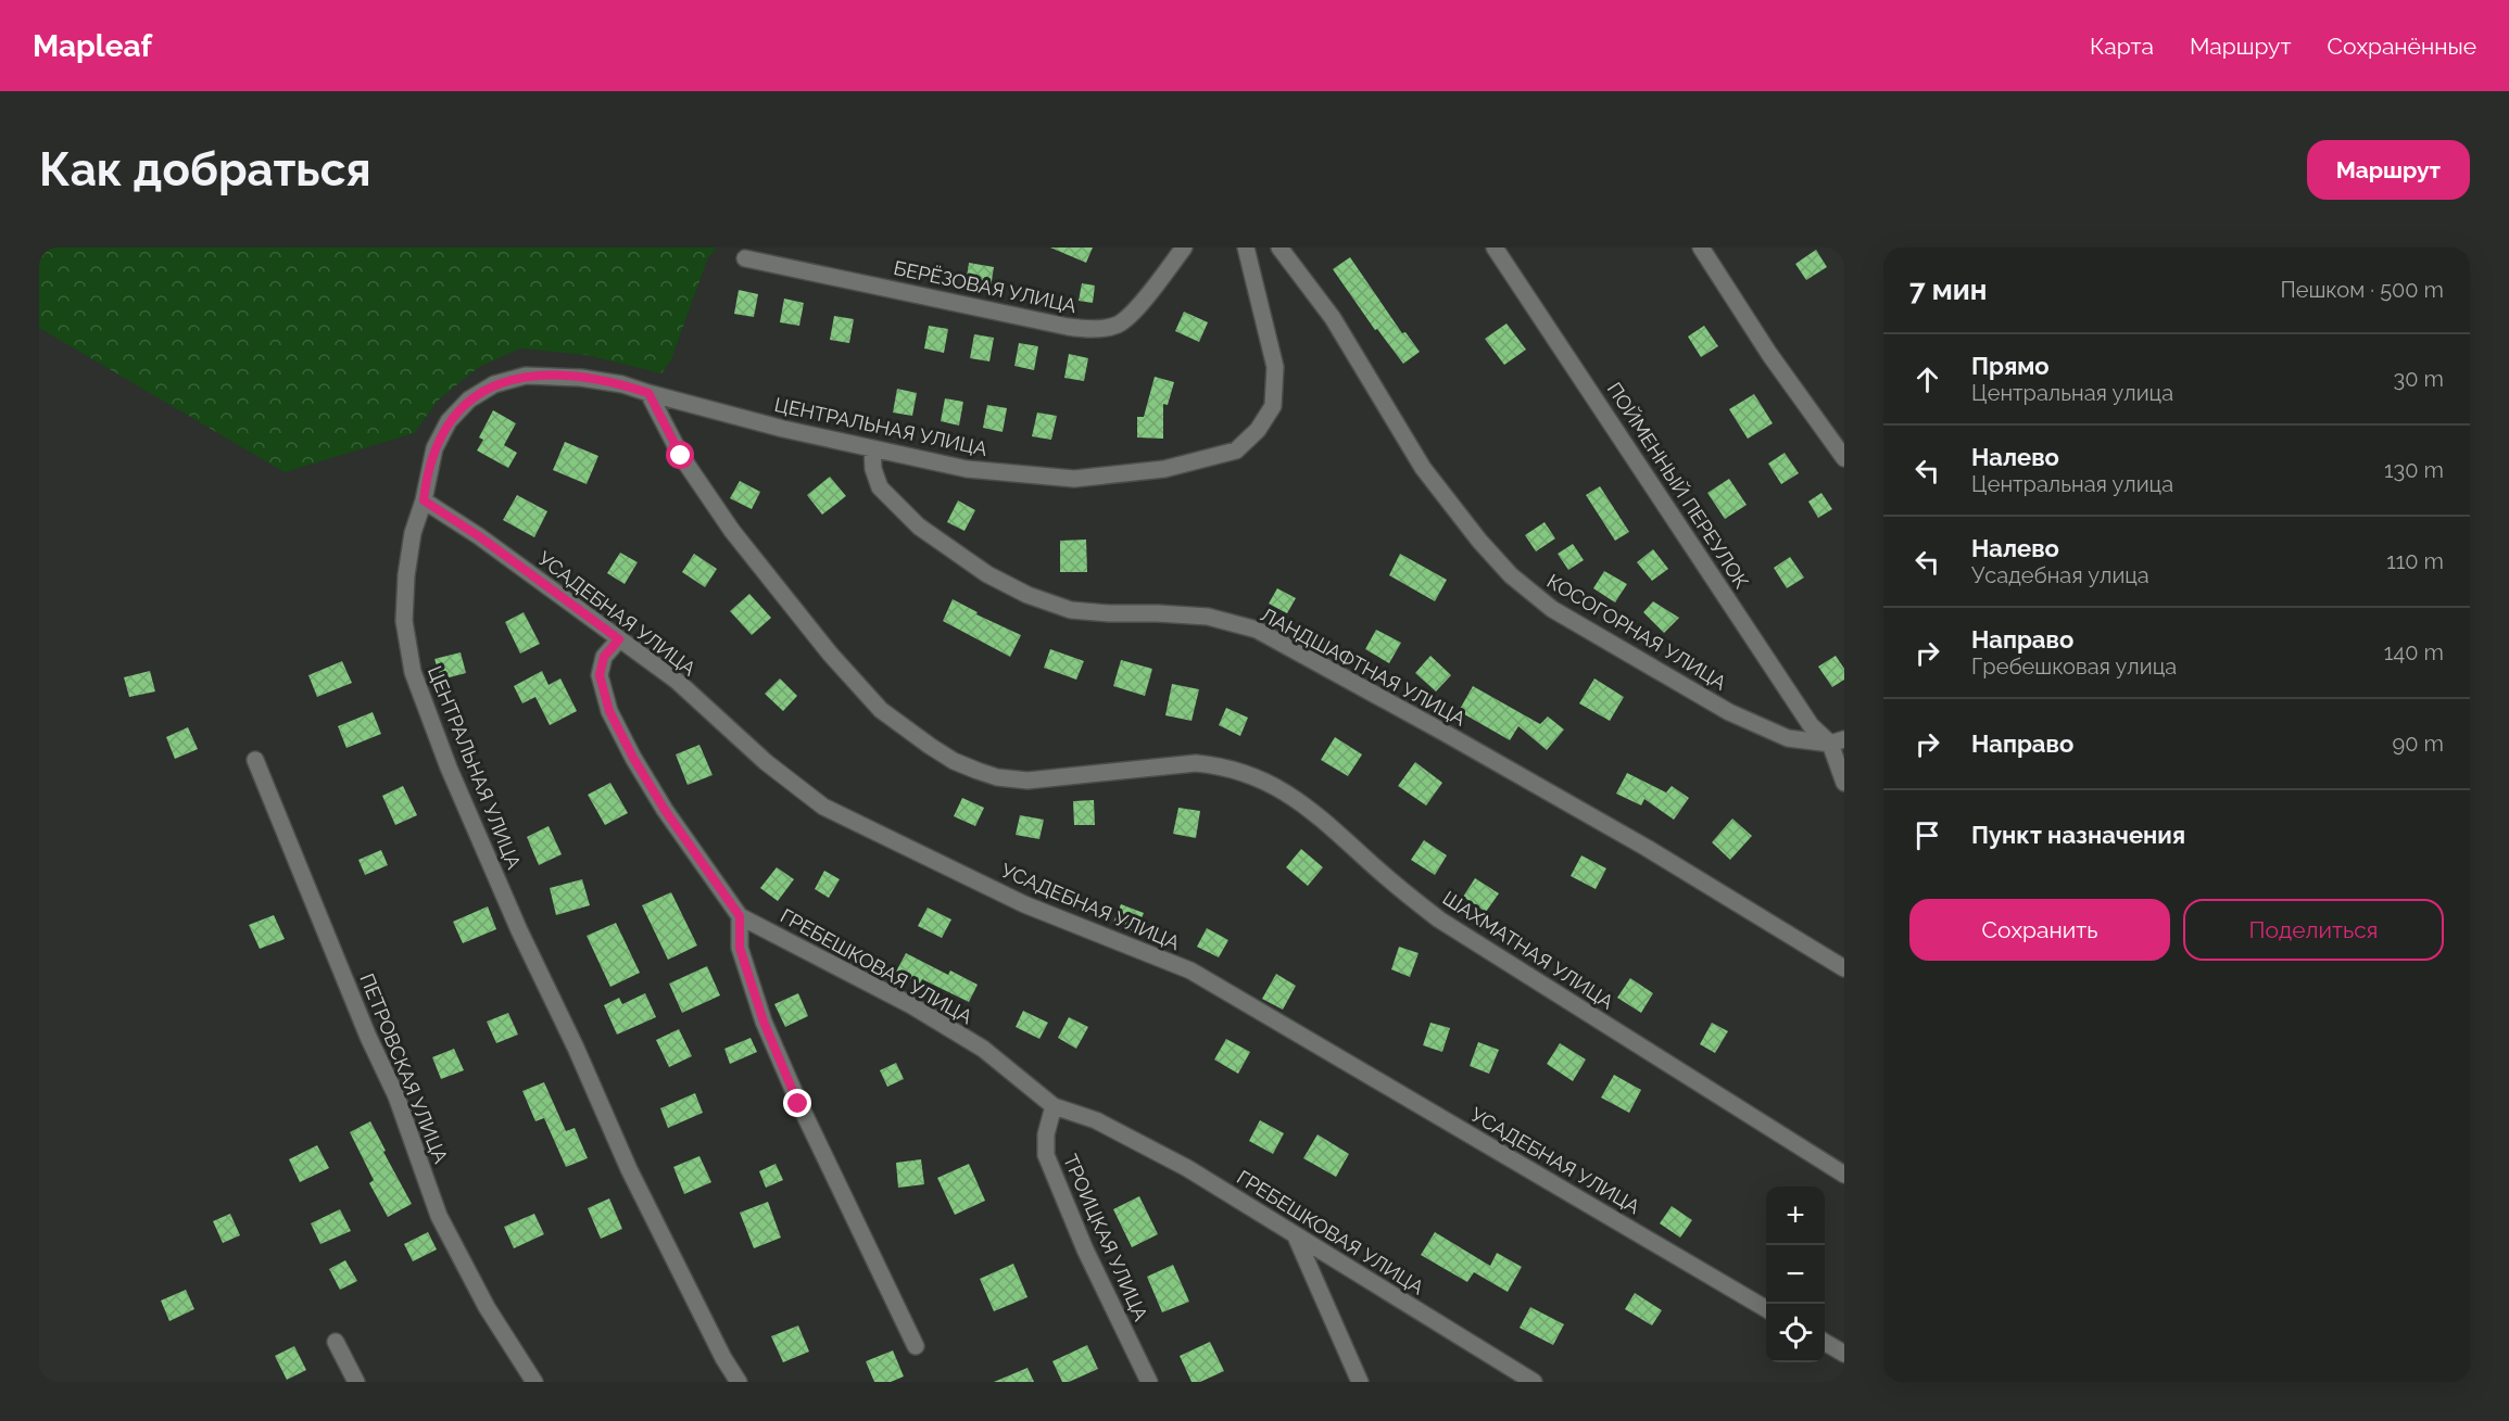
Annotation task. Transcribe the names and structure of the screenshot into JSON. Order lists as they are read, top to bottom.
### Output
{
  "streets": {
    "street": [
      "БЕРЁЗОВАЯ УЛИЦА",
      "ЦЕНТРАЛЬНАЯ УЛИЦА",
      "ПОЙМЕННЫЙ ПЕРЕУЛОК",
      "УСАДЕБНАЯ УЛИЦА",
      "КОСОГОРНАЯ УЛИЦА",
      "ЛАНДШАФТНАЯ УЛИЦА",
      "ШАХМАТНАЯ УЛИЦА",
      "ГРЕБЕШКОВАЯ УЛИЦА",
      "ПЕТРОВСКАЯ УЛИЦА",
      "ТРОИЦКАЯ УЛИЦА"
    ]
  },
  "crossings": [
    ["ЦЕНТРАЛЬНАЯ УЛИЦА", "УСАДЕБНАЯ УЛИЦА"],
    ["ЦЕНТРАЛЬНАЯ УЛИЦА", "ЛАНДШАФТНАЯ УЛИЦА"],
    ["ЦЕНТРАЛЬНАЯ УЛИЦА", "ШАХМАТНАЯ УЛИЦА"],
    ["ПОЙМЕННЫЙ ПЕРЕУЛОК", "КОСОГОРНАЯ УЛИЦА"],
    ["УСАДЕБНАЯ УЛИЦА", "ГРЕБЕШКОВАЯ УЛИЦА"],
    ["ГРЕБЕШКОВАЯ УЛИЦА", "ТРОИЦКАЯ УЛИЦА"]
  ],
  "page": {
    "header": "Mapleaf",
    "nav": ["Карта", "Маршрут", "Сохранённые"],
    "buttons": [
      "Маршрут",
      ["Сохранить", "Поделиться"]
    ],
    "title": "Как добраться",
    "heading": ["7 мин", "Пешком · 500 m"],
    "list": [
      ["Прямо", "Центральная улица", "30 m"],
      ["Налево", "Центральная улица", "130 m"],
      ["Налево", "Усадебная улица", "110 m"],
      ["Направо", "Гребешковая улица", "140 m"],
      ["Направо", "90 m"],
      "Пункт назначения"
    ],
    "map_buttons": ["+", "−"]
  }
}
